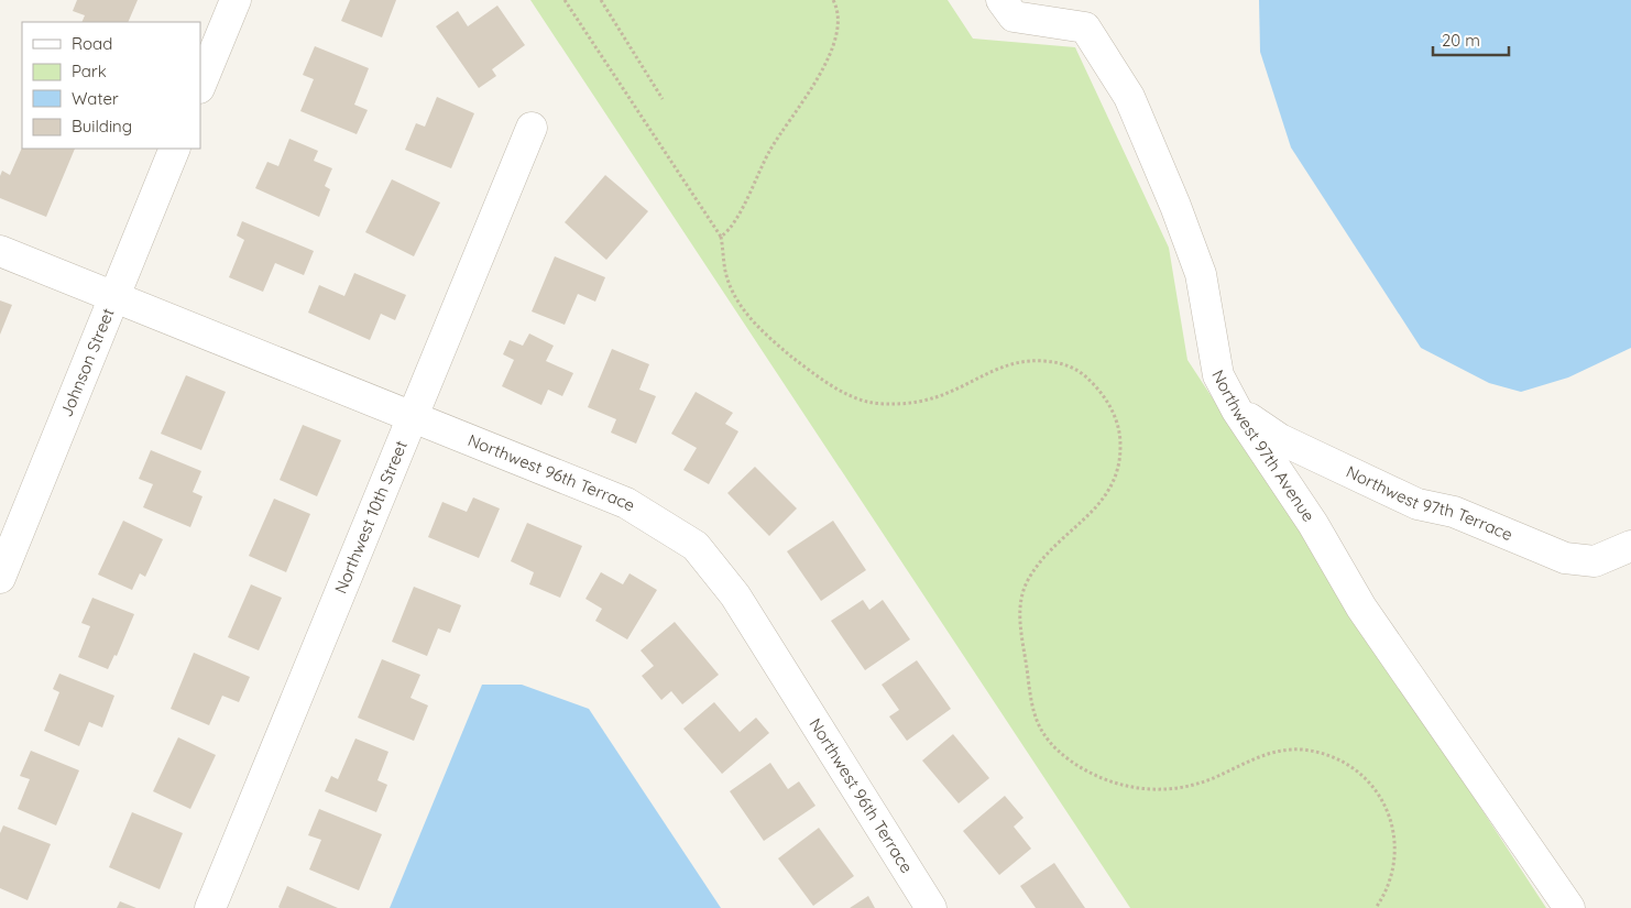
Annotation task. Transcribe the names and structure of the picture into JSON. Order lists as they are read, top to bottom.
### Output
{
  "streets": {
    "street": [
      "Johnson Street",
      "Northwest 97th Avenue",
      "Northwest 96th Terrace",
      "Northwest 97th Terrace",
      "Northwest 10th Street"
    ]
  },
  "crossings": [
    ["Johnson Street", "Northwest 96th Terrace"],
    ["Northwest 97th Avenue", "Northwest 97th Terrace"],
    ["Northwest 96th Terrace", "Northwest 10th Street"]
  ],
  "legend": [
    "Road",
    "Park",
    "Water",
    "Building"
  ],
  "scale_bar": "20 m"
}
